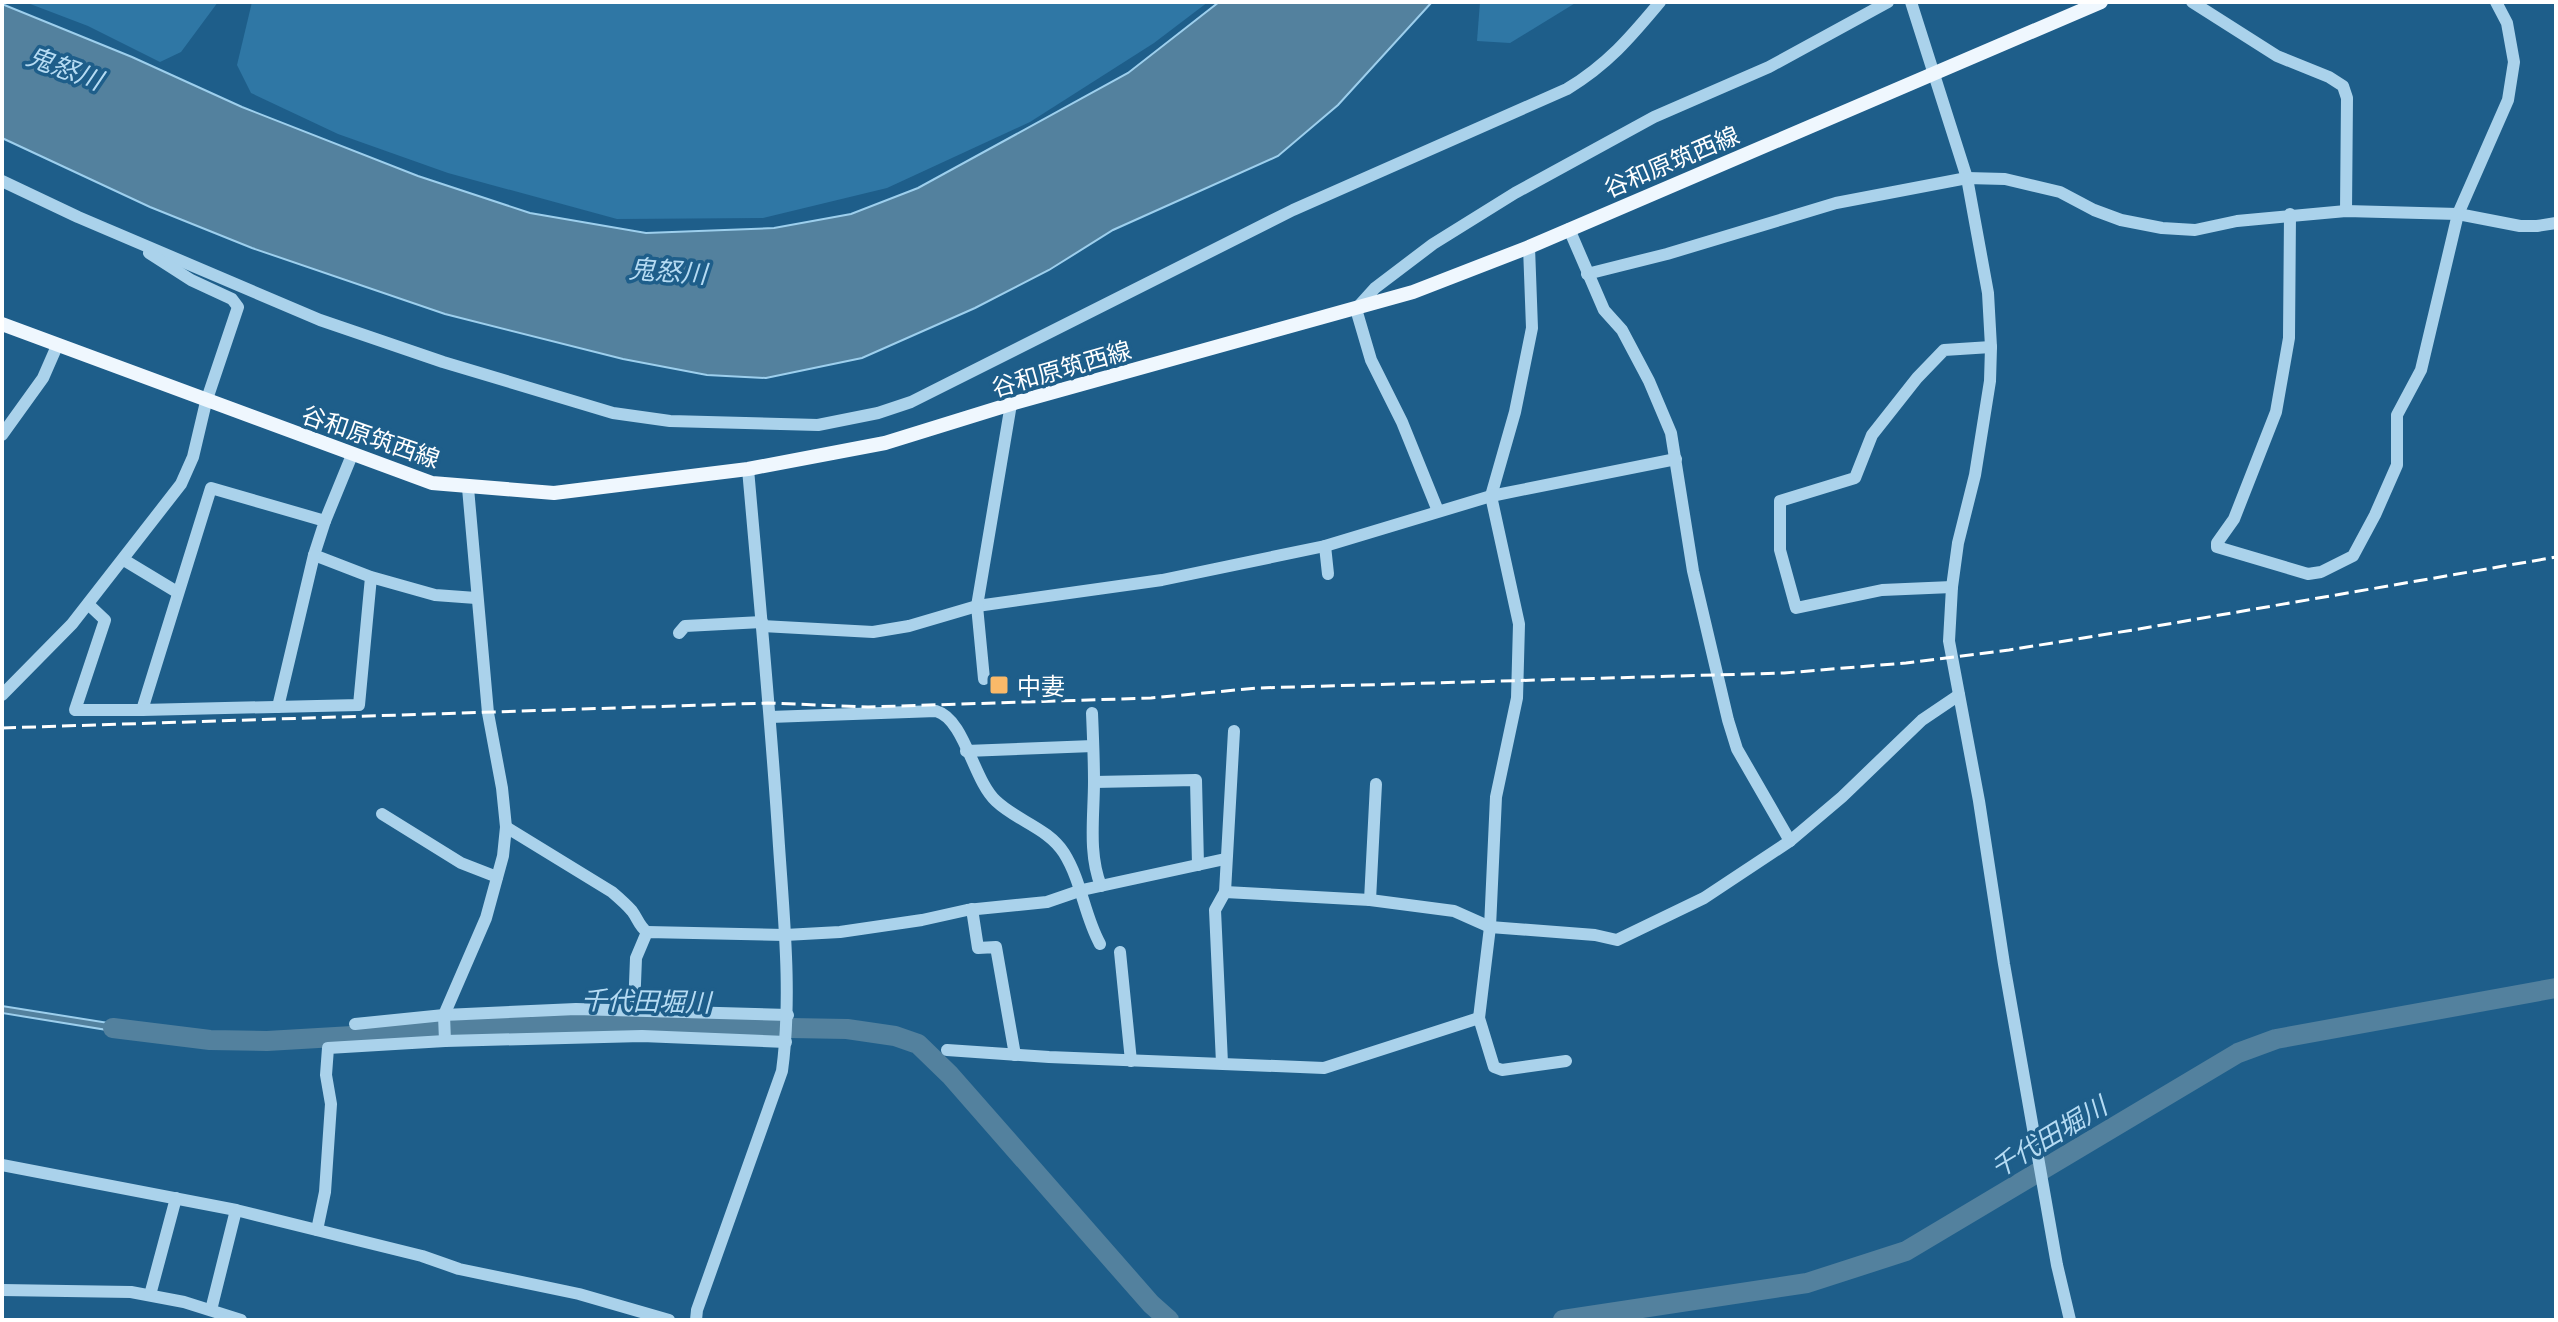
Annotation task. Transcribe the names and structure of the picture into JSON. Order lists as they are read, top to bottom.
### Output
{
  "streets": {
    "main road": ["谷和原筑西線"]
  },
  "water": ["鬼怒川", "千代田堀川"],
  "places": {
    "transit": ["中妻"]
  }
}
